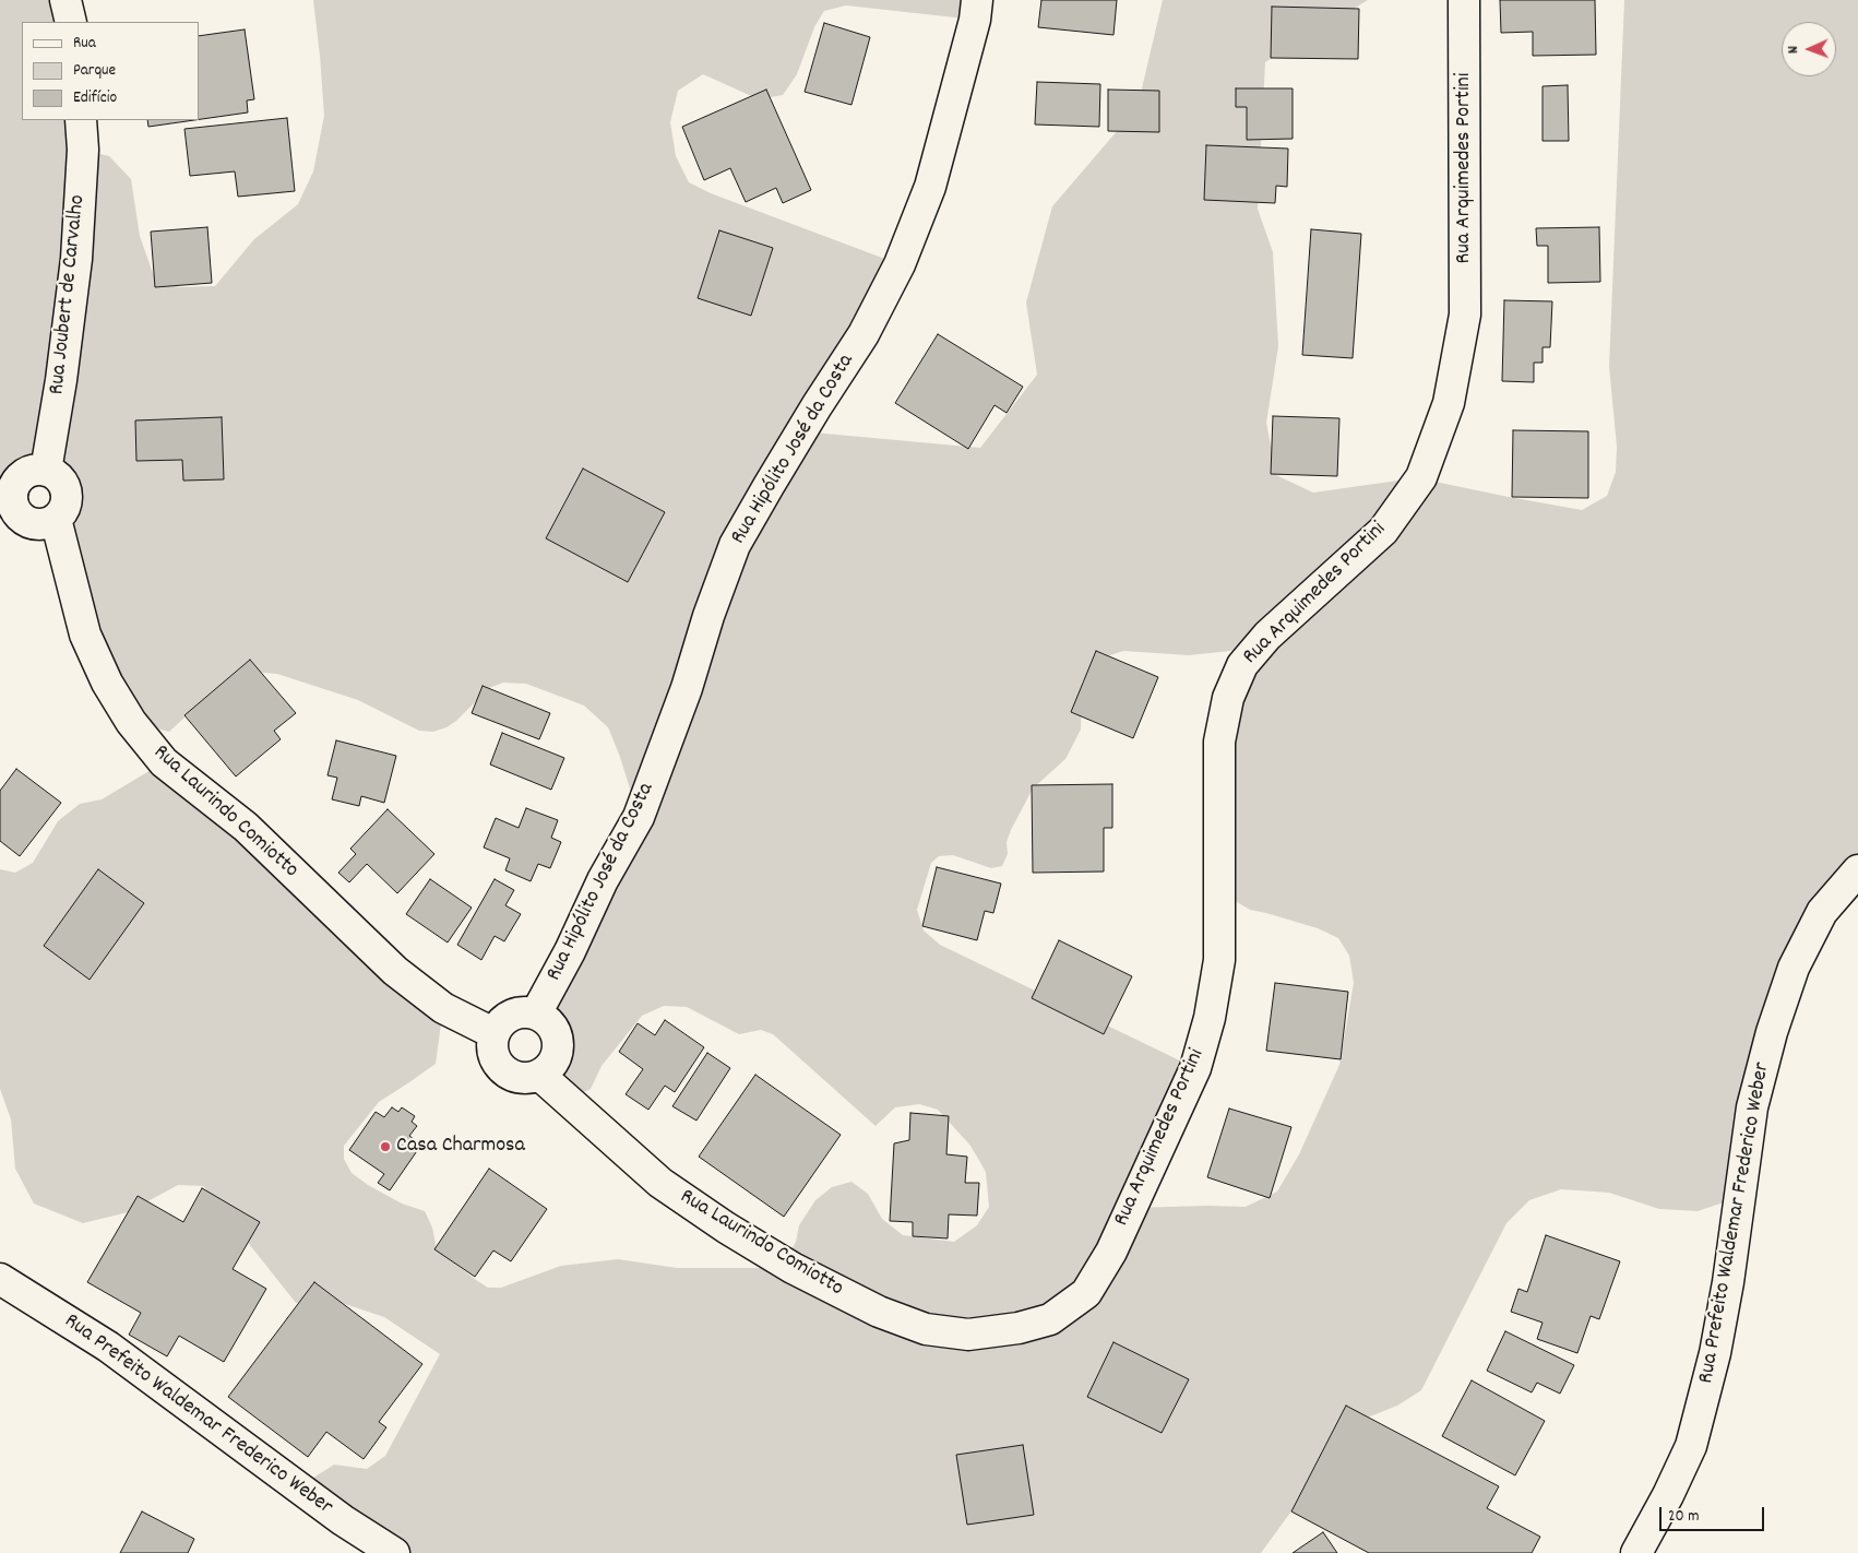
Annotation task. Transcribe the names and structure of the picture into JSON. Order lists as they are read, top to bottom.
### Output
{
  "streets": {
    "street": [
      "Rua Arquimedes Portini",
      "Rua Joubert de Carvalho",
      "Rua Hipólito José da Costa",
      "Rua Laurindo Comiotto",
      "Rua Prefeito Waldemar Frederico Weber"
    ]
  },
  "crossings": [
    ["Rua Arquimedes Portini", "Rua Laurindo Comiotto"],
    ["Rua Joubert de Carvalho", "Rua Laurindo Comiotto"],
    ["Rua Hipólito José da Costa", "Rua Laurindo Comiotto"]
  ],
  "places": ["Casa Charmosa"],
  "legend": ["Rua", "Parque", "Edifício"],
  "scale_bar": "20 m",
  "north": "left"
}
